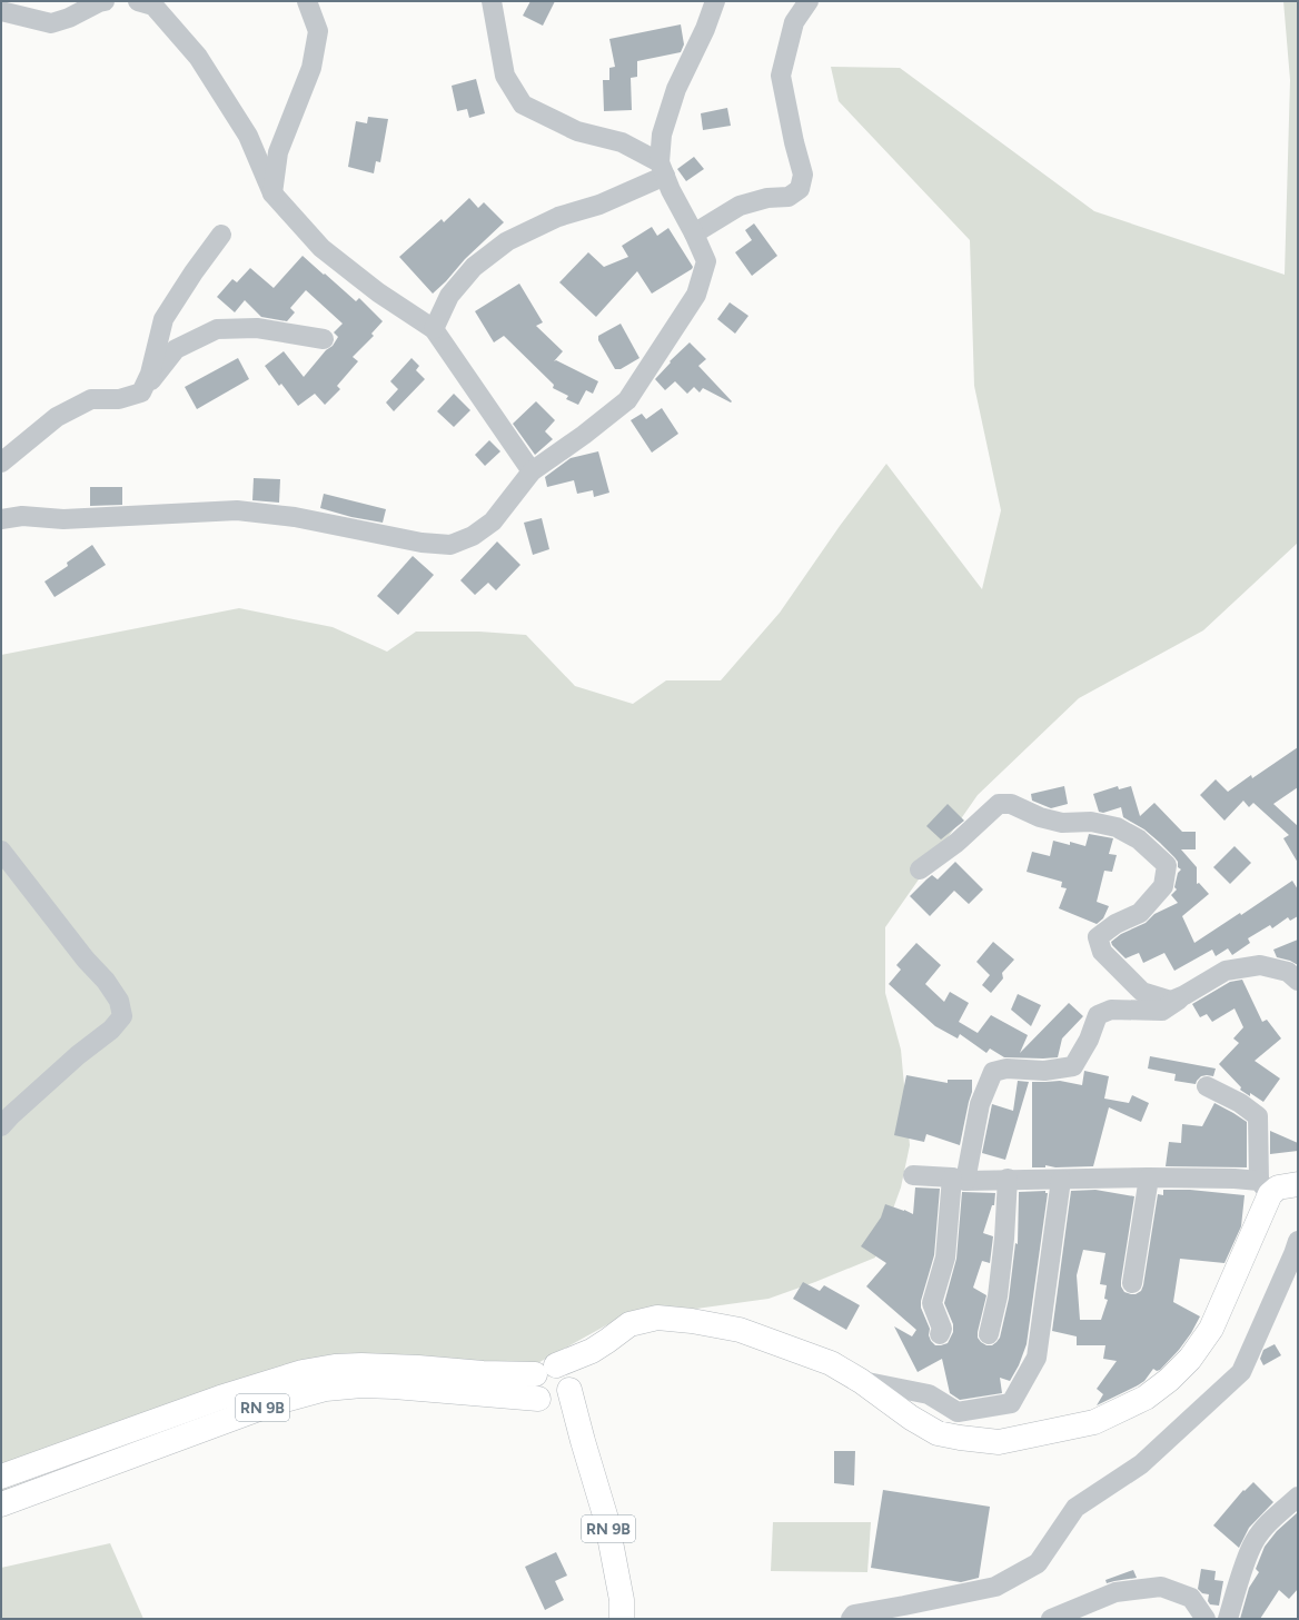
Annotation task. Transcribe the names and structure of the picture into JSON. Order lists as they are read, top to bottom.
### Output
{
  "streets": {
    "main road": ["RN 9B"]
  }
}
